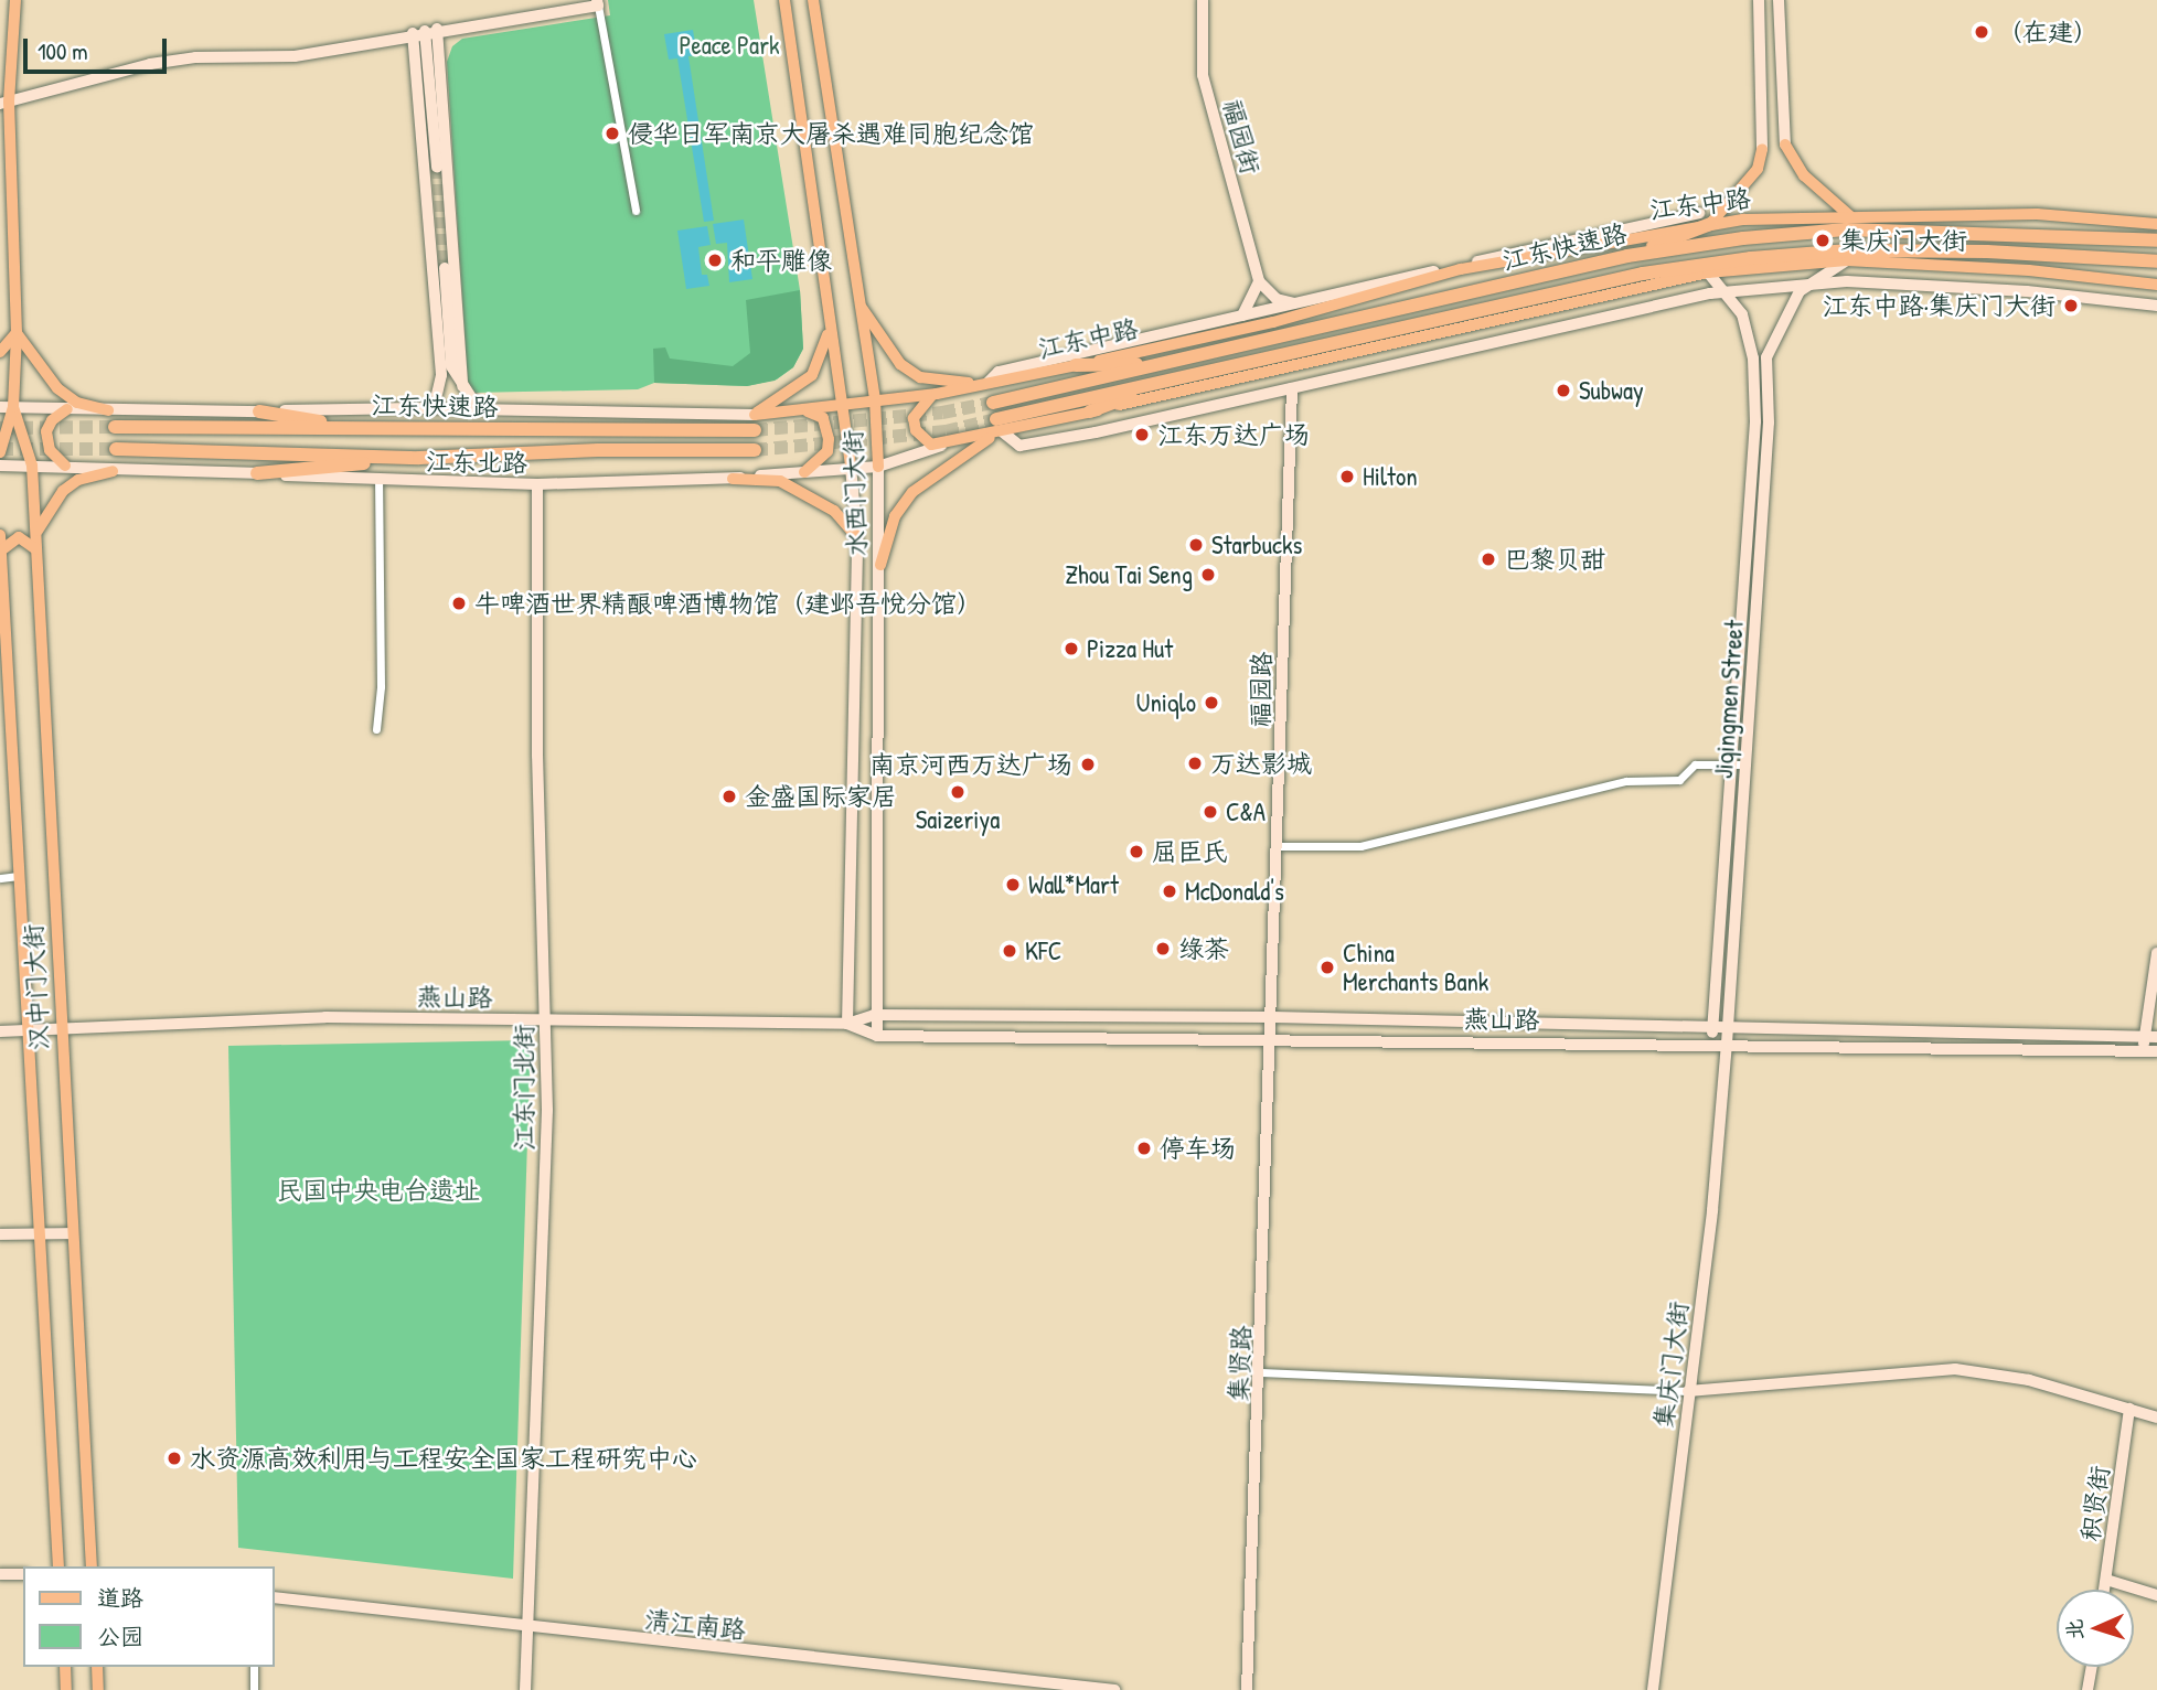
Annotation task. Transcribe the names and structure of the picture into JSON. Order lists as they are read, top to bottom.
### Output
{
  "streets": {
    "highway": ["江东快速路"],
    "main road": ["江东中路", "水西门大街", "汉中门大街"],
    "street": [
      "福园街",
      "江东北路",
      "福园路",
      "Jiqingmen Street",
      "燕山路",
      "江东门北街",
      "集贤路",
      "集庆门大街",
      "积贤街",
      "清江南路"
    ]
  },
  "crossings": [
    ["江东中路", "江东北路"],
    ["江东中路", "水西门大街"],
    ["江东北路", "水西门大街"],
    ["江东北路", "汉中门大街"],
    ["江东北路", "江东门北街"],
    ["水西门大街", "燕山路"],
    ["福园路", "燕山路"],
    ["福园路", "集贤路"],
    ["Jiqingmen Street", "燕山路"],
    ["Jiqingmen Street", "集庆门大街"],
    ["汉中门大街", "燕山路"],
    ["燕山路", "江东门北街"],
    ["燕山路", "集贤路"],
    ["燕山路", "集庆门大街"],
    ["江东门北街", "清江南路"]
  ],
  "parks": ["Peace Park", "民国中央电台遗址"],
  "places": [
    "（在建）",
    "侵华日军南京大屠杀遇难同胞纪念馆",
    "集庆门大街",
    "和平雕像",
    "江东中路·集庆门大街",
    "Subway",
    "江东万达广场",
    "Hilton",
    "Starbucks",
    "巴黎贝甜",
    "Zhou Tai Seng",
    "牛啤酒世界精酿啤酒博物馆（建邺吾悦分馆）",
    "Pizza Hut",
    "Uniqlo",
    "万达影城",
    "南京河西万达广场",
    "Saizeriya",
    "金盛国际家居",
    "C&A",
    "屈臣氏",
    "Wall*Mart",
    "McDonald's",
    "绿茶",
    "KFC",
    "China Merchants Bank",
    "停车场",
    "水资源高效利用与工程安全国家工程研究中心"
  ],
  "legend": ["道路", "公园"],
  "scale_bar": "100 m",
  "north": "left"
}
